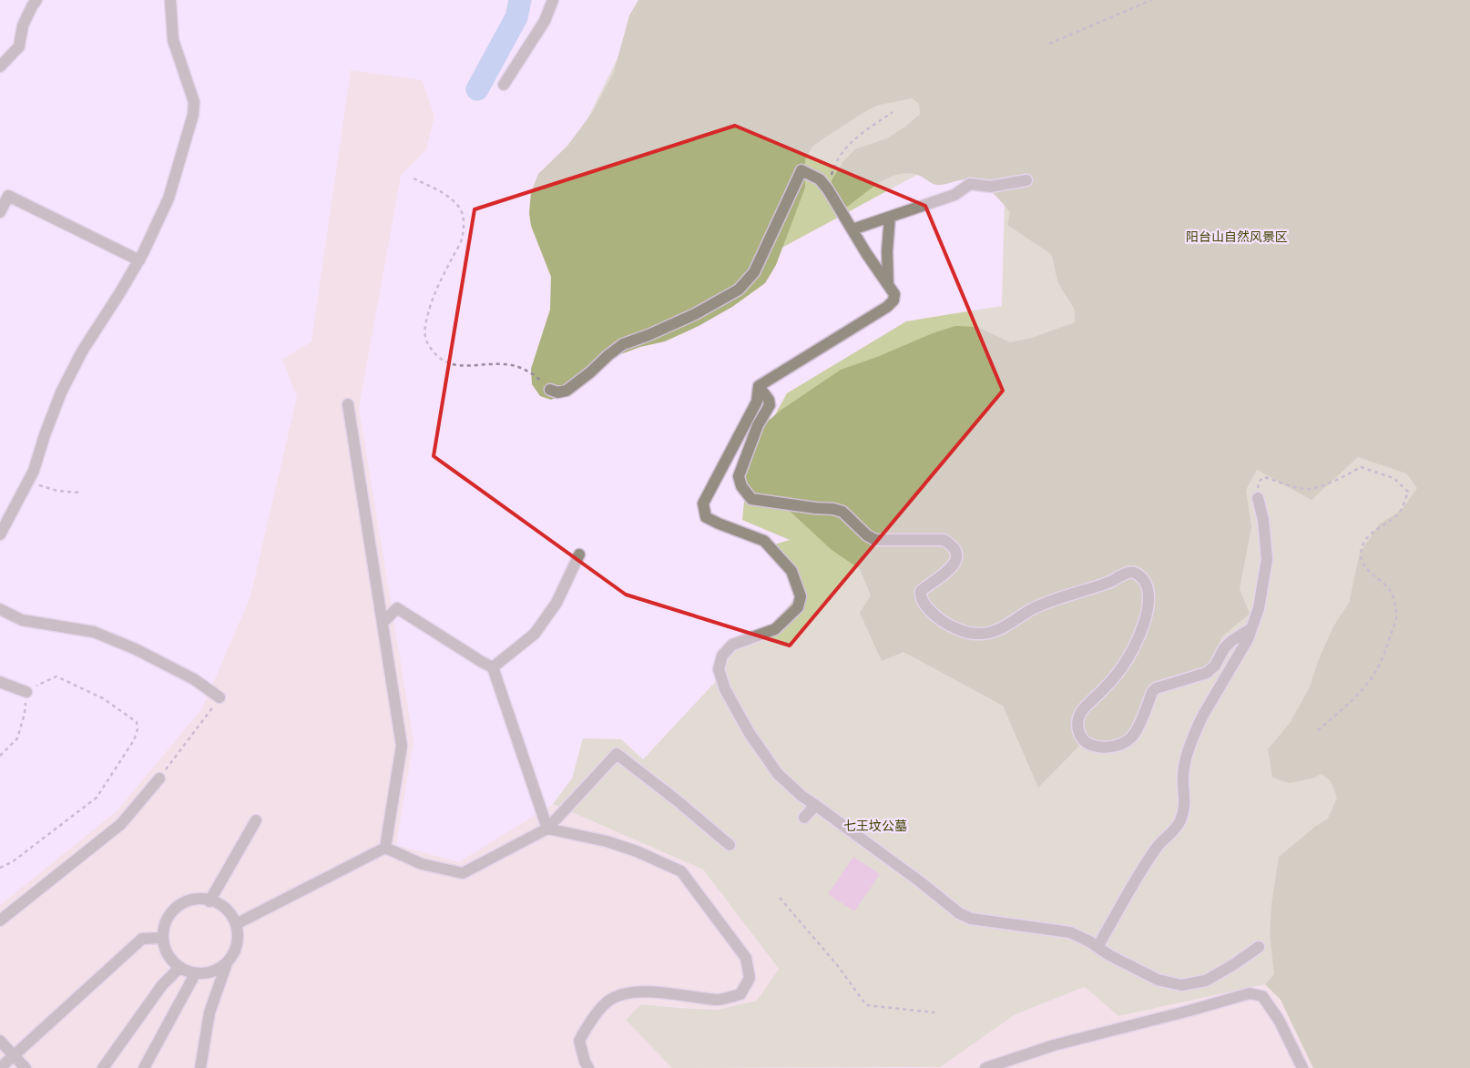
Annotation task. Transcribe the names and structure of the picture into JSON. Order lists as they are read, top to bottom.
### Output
{
  "parks": ["阳台山自然风景区", "七王坟公墓"]
}
